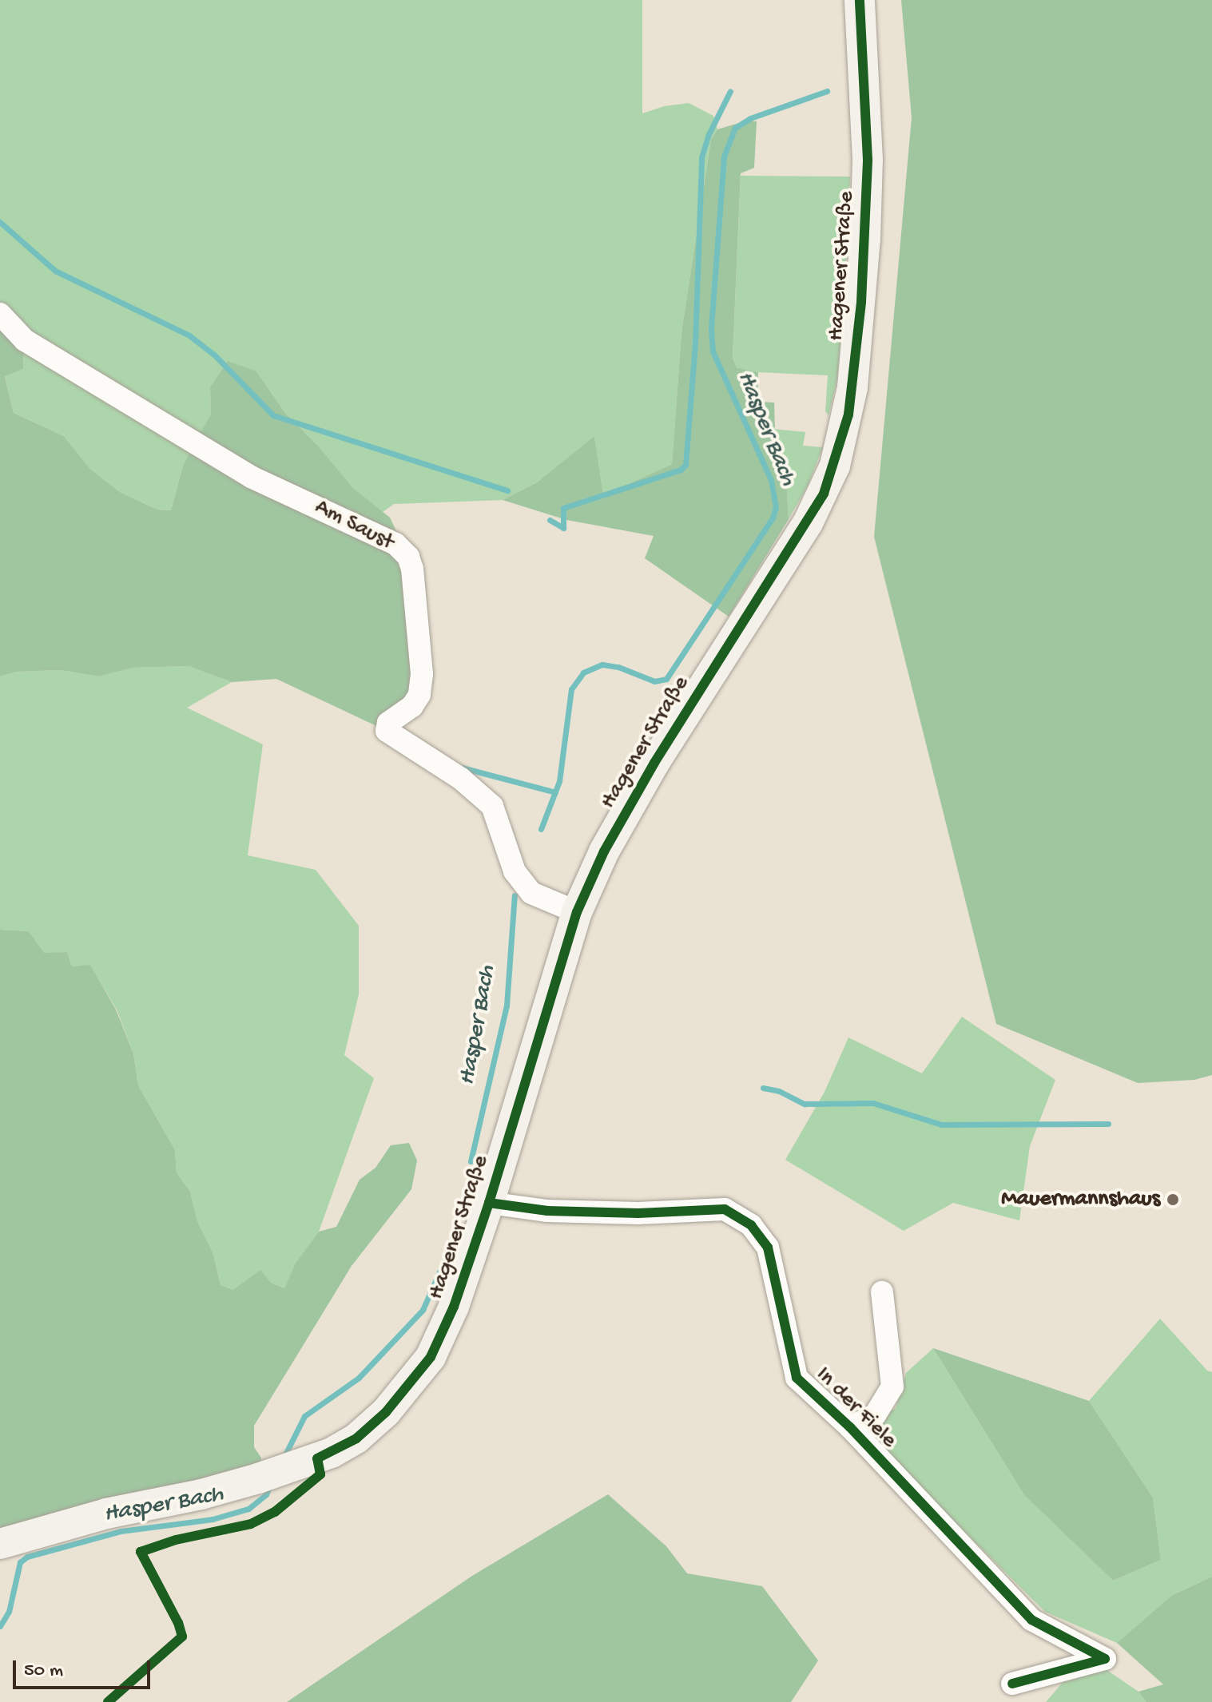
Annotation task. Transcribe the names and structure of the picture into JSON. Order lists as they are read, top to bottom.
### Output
{
  "streets": {
    "main road": ["Hagener Straße"],
    "street": ["Am Saust", "In der Fiele"]
  },
  "crossings": [
    ["Hagener Straße", "Am Saust"],
    ["Hagener Straße", "In der Fiele"]
  ],
  "water": ["Hasper Bach"],
  "places": ["Mauermannshaus"],
  "scale_bar": "50 m"
}
